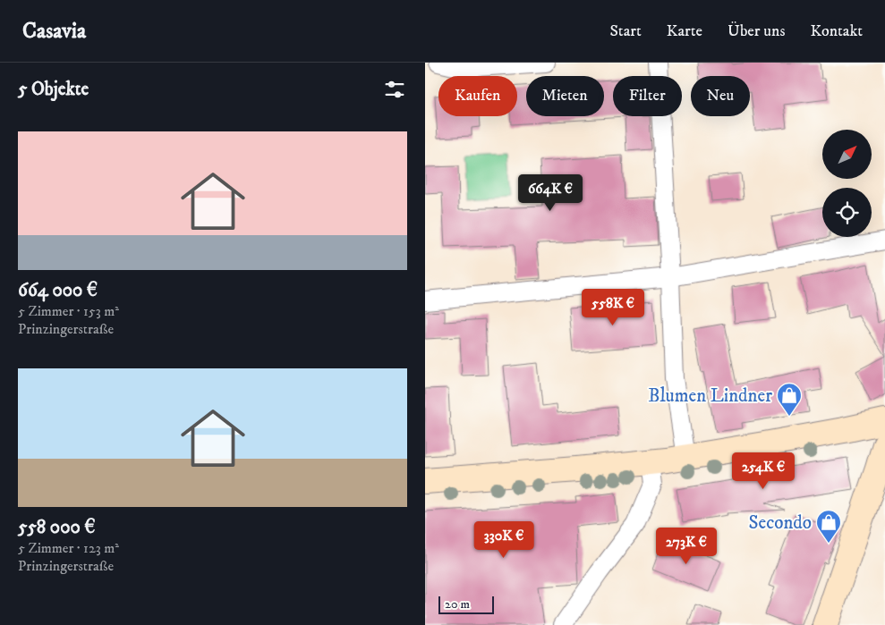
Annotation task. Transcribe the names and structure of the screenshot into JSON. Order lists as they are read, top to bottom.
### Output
{
  "places": {
    "shop": ["Blumen Lindner", "Secondo"]
  },
  "scale_bar": "20 m",
  "north": "top right",
  "page": {
    "header": "Casavia",
    "nav": [
      "Start",
      "Karte",
      "Über uns",
      "Kontakt"
    ],
    "heading": "5 Objekte",
    "chip": [
      "Kaufen",
      "Mieten",
      "Filter",
      "Neu"
    ],
    "list": [
      {
        "name": "664 000 €",
        "note": "5 Zimmer · 153 m² · Prinzingerstraße"
      },
      {
        "name": "558 000 €",
        "note": "5 Zimmer · 123 m² · Prinzingerstraße"
      }
    ],
    "price": [
      "664K €",
      "558K €",
      "254K €",
      "330K €",
      "273K €"
    ],
    "scale": "20 m"
  }
}
